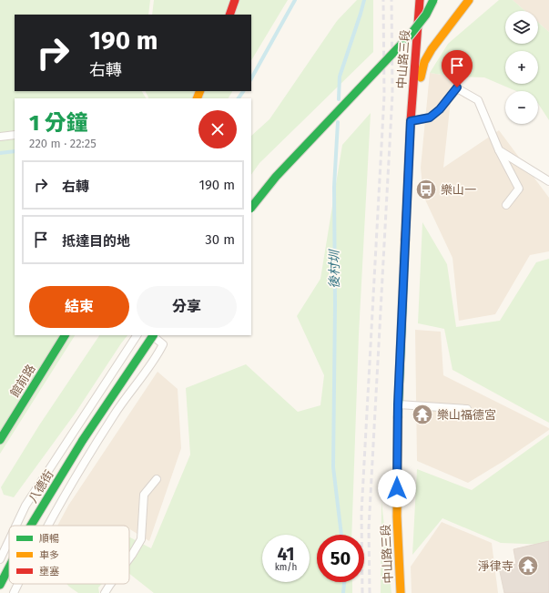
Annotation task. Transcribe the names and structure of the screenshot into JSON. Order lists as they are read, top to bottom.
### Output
{
  "streets": {
    "street": ["中山路三段", "館前路", "八德街"]
  },
  "water": ["後村圳"],
  "places": {
    "bus stop": ["樂山一"],
    "temple": ["樂山福德宮", "淨律寺"]
  },
  "legend": ["順暢", "車多", "壅塞"],
  "page": {
    "map_buttons": ["+", "−"],
    "turn": ["190 m", "右轉"],
    "heading": ["1 分鐘", "220 m · 22:25"],
    "list": [
      {
        "name": "右轉",
        "value": "190 m"
      },
      {
        "name": "抵達目的地",
        "value": "30 m"
      }
    ],
    "buttons": ["結束", "分享"],
    "speed": "41 km/h",
    "limit": "50"
  }
}
